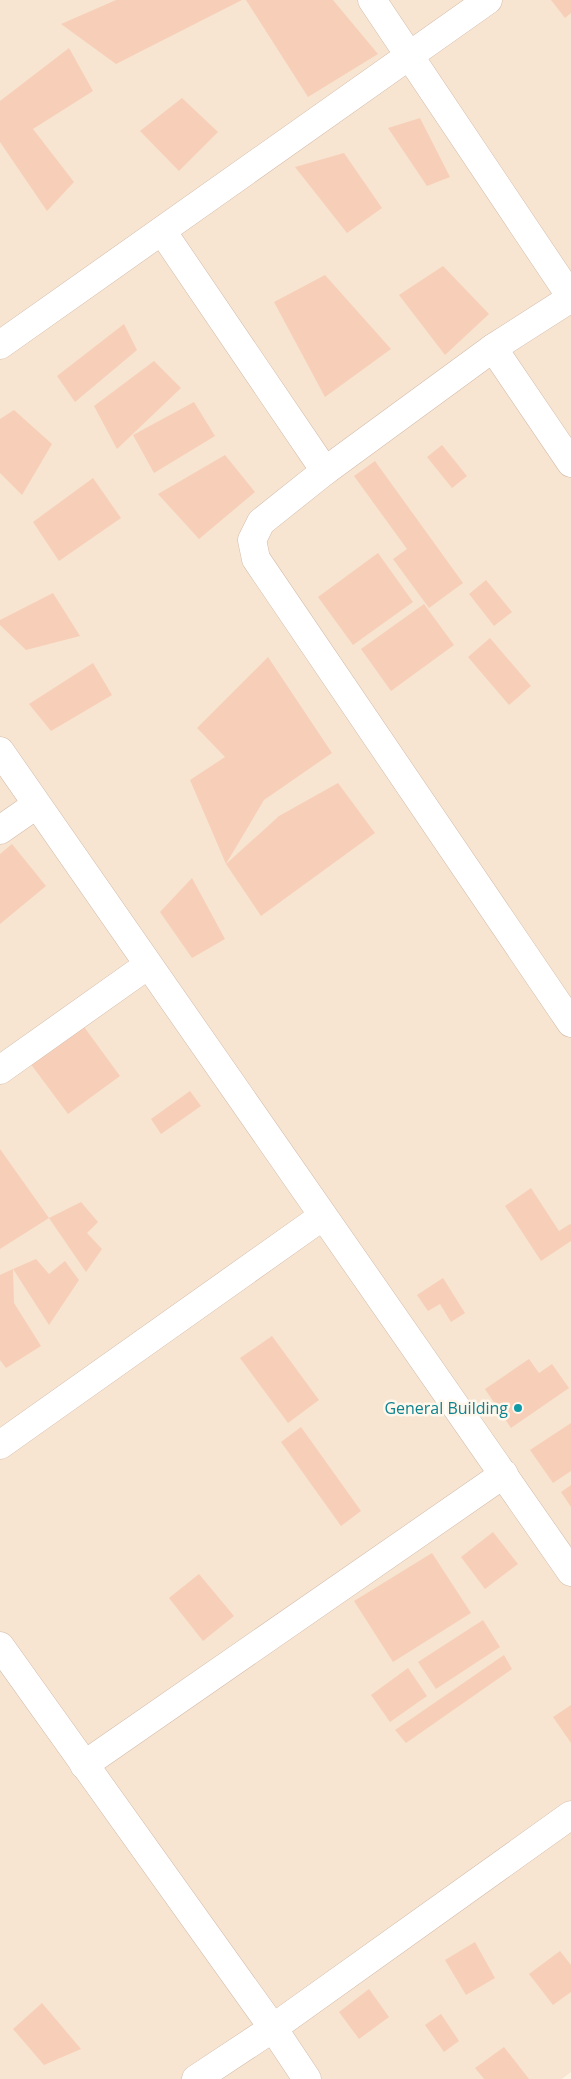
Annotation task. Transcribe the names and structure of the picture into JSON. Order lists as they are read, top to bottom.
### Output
{
  "places": ["General Building"]
}
